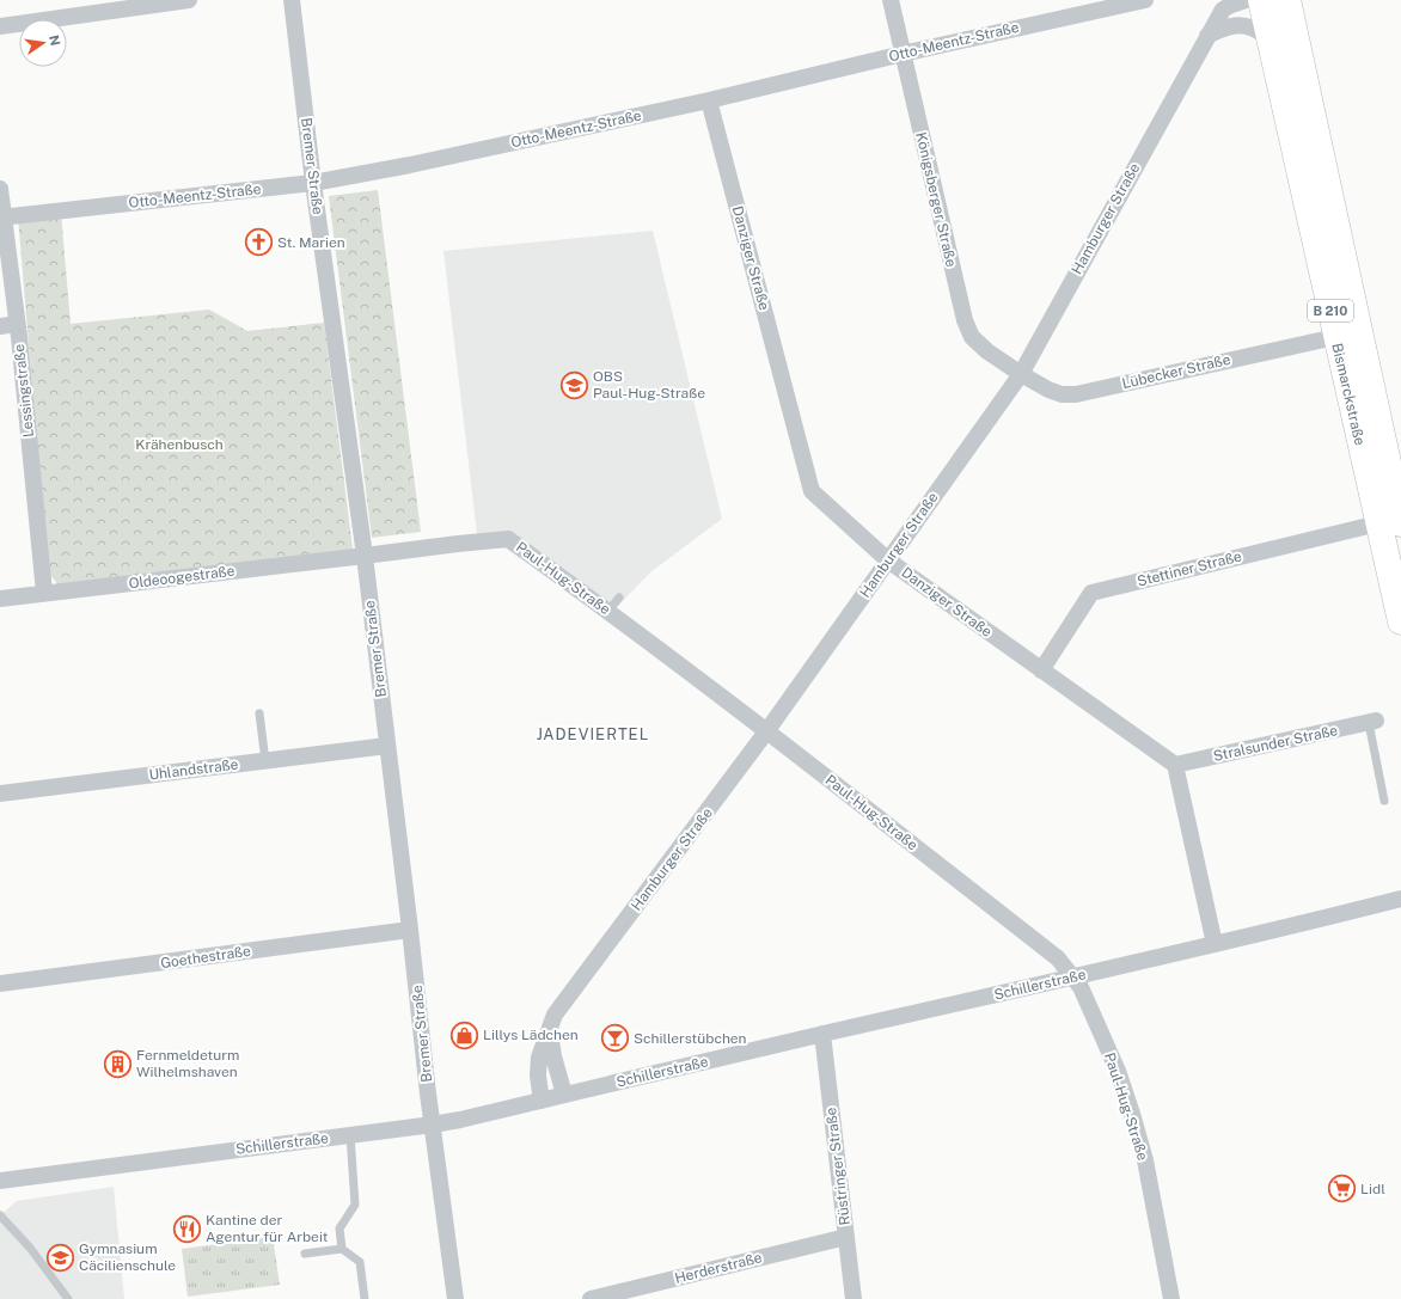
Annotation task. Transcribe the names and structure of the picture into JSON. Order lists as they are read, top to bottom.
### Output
{
  "streets": {
    "main road": ["B 210", "Bismarckstraße"],
    "street": [
      "Otto-Meentz-Straße",
      "Bremer Straße",
      "Königsberger Straße",
      "Hamburger Straße",
      "Danziger Straße",
      "Lübecker Straße",
      "Lessingstraße",
      "Stettiner Straße",
      "Oldeoogestraße",
      "Paul-Hug-Straße",
      "Stralsunder Straße",
      "Uhlandstraße",
      "Goethestraße",
      "Schillerstraße",
      "Rüstringer Straße",
      "Herderstraße"
    ]
  },
  "crossings": [
    ["Otto-Meentz-Straße", "Bremer Straße"],
    ["Otto-Meentz-Straße", "Königsberger Straße"],
    ["Otto-Meentz-Straße", "Danziger Straße"],
    ["Otto-Meentz-Straße", "Lessingstraße"],
    ["Bremer Straße", "Oldeoogestraße"],
    ["Bremer Straße", "Paul-Hug-Straße"],
    ["Bremer Straße", "Uhlandstraße"],
    ["Bremer Straße", "Goethestraße"],
    ["Bremer Straße", "Schillerstraße"],
    ["Königsberger Straße", "Hamburger Straße"],
    ["Königsberger Straße", "Lübecker Straße"],
    ["Hamburger Straße", "Danziger Straße"],
    ["Hamburger Straße", "Lübecker Straße"],
    ["Hamburger Straße", "Paul-Hug-Straße"],
    ["Hamburger Straße", "Schillerstraße"],
    ["Danziger Straße", "Stettiner Straße"],
    ["Danziger Straße", "Stralsunder Straße"],
    ["Lübecker Straße", "Bismarckstraße"],
    ["Lessingstraße", "Oldeoogestraße"],
    ["Bismarckstraße", "Stettiner Straße"],
    ["Oldeoogestraße", "Paul-Hug-Straße"],
    ["Paul-Hug-Straße", "Schillerstraße"],
    ["Schillerstraße", "Rüstringer Straße"],
    ["Rüstringer Straße", "Herderstraße"]
  ],
  "districts": ["JADEVIERTEL"],
  "parks": ["Krähenbusch"],
  "places": {
    "church": ["St. Marien"],
    "school or university": ["OBS Paul-Hug-Straße", "Gymnasium Cäcilienschule"],
    "shop": ["Lillys Lädchen"],
    "bar": ["Schillerstübchen"],
    "building": ["Fernmeldeturm Wilhelmshaven"],
    "supermarket": ["Lidl"],
    "restaurant": ["Kantine der Agentur für Arbeit"]
  },
  "north": "right"
}
